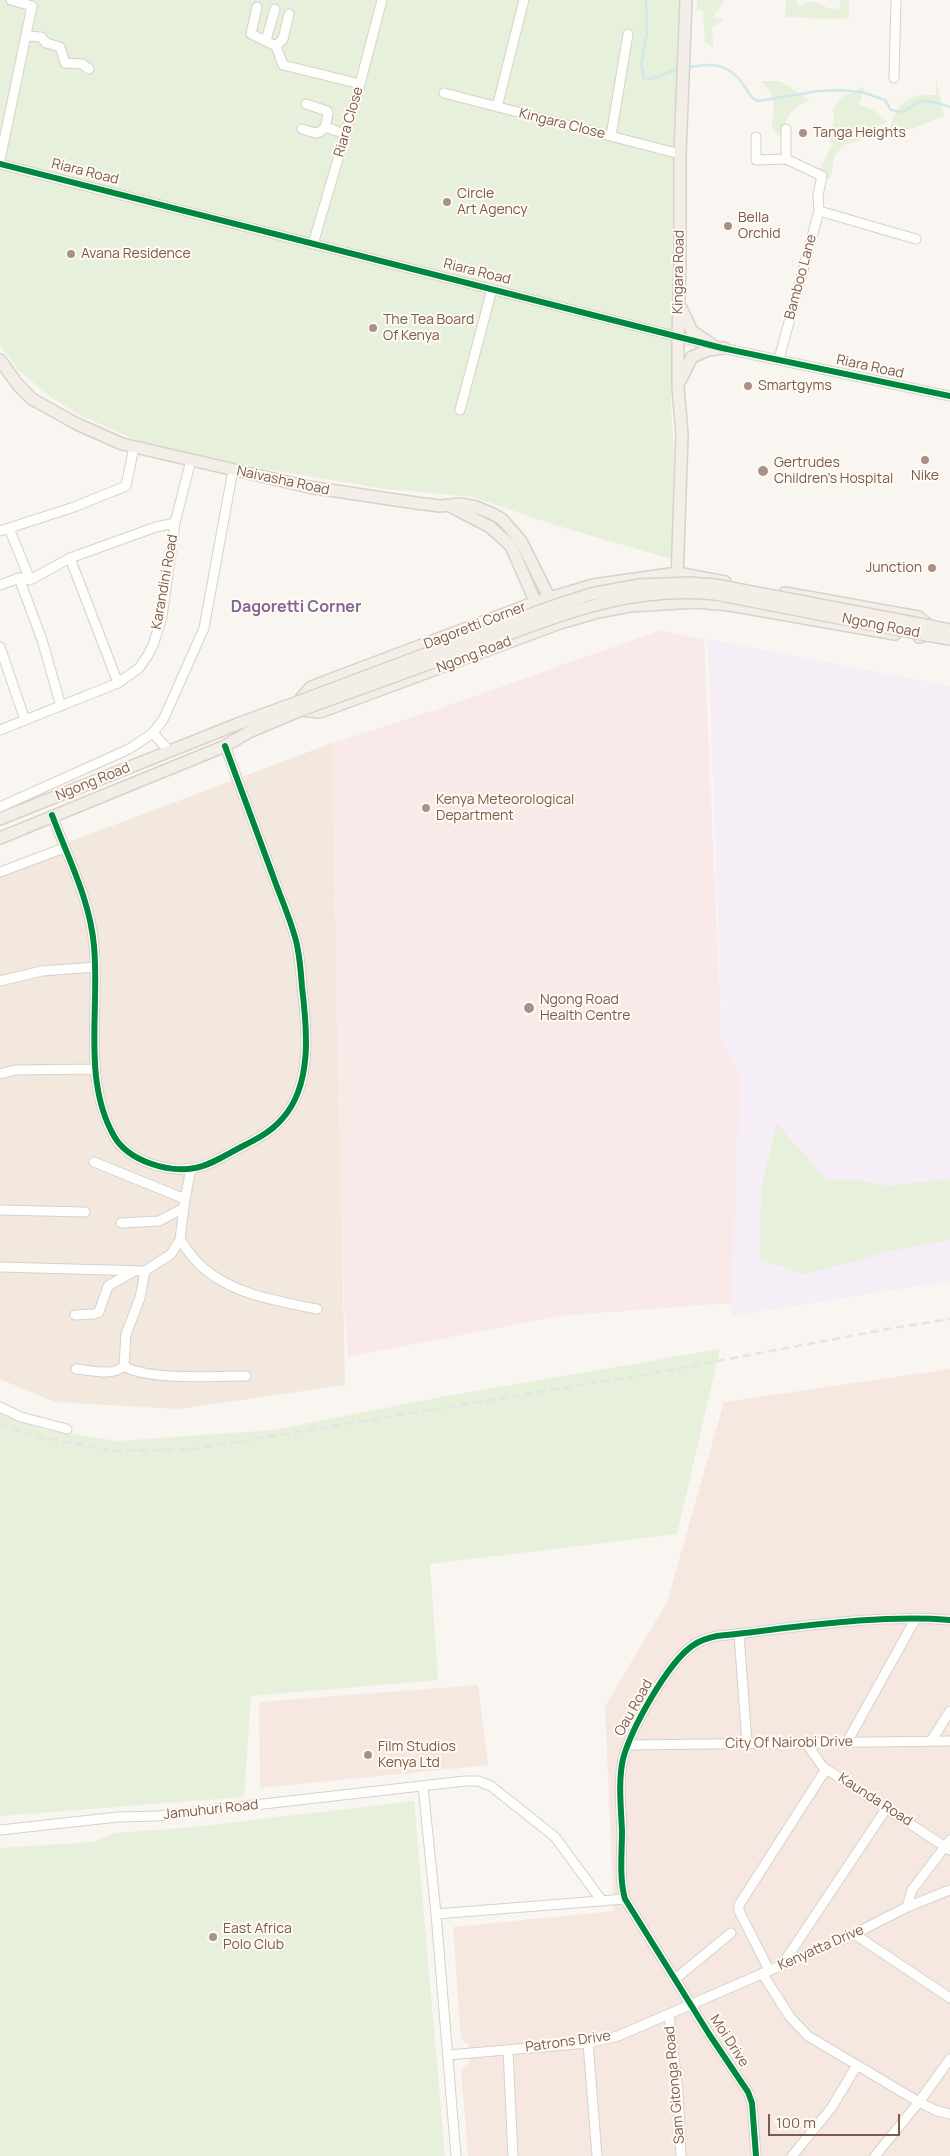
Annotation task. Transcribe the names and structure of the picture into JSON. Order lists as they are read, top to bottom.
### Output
{
  "streets": {
    "main road": [
      "Kingara Road",
      "Naivasha Road",
      "Dagoretti Corner",
      "Ngong Road"
    ],
    "street": [
      "Riara Close",
      "Kingara Close",
      "Riara Road",
      "Bamboo Lane",
      "Karandini Road",
      "Oau Road",
      "City Of Nairobi Drive",
      "Kaunda Road",
      "Jamuhuri Road",
      "Kenyatta Drive",
      "Moi Drive",
      "Patrons Drive",
      "Sam Gitonga Road"
    ]
  },
  "crossings": [
    ["Riara Close", "Riara Road"],
    ["Kingara Close", "Kingara Road"],
    ["Riara Road", "Kingara Road"],
    ["Riara Road", "Bamboo Lane"],
    ["Kingara Road", "Ngong Road"],
    ["Naivasha Road", "Karandini Road"],
    ["Naivasha Road", "Dagoretti Corner"],
    ["Naivasha Road", "Ngong Road"],
    ["Dagoretti Corner", "Ngong Road"],
    ["Oau Road", "City Of Nairobi Drive"],
    ["Oau Road", "Kenyatta Drive"],
    ["Oau Road", "Moi Drive"],
    ["Oau Road", "Patrons Drive"],
    ["City Of Nairobi Drive", "Kaunda Road"],
    ["Kenyatta Drive", "Moi Drive"],
    ["Kenyatta Drive", "Patrons Drive"],
    ["Moi Drive", "Patrons Drive"],
    ["Patrons Drive", "Sam Gitonga Road"]
  ],
  "districts": ["Dagoretti Corner"],
  "places": [
    "Tanga Heights",
    "Circle Art Agency",
    "Bella Orchid",
    "Avana Residence",
    "The Tea Board Of Kenya",
    "Smartgyms",
    "Nike",
    "Gertrudes Children's Hospital",
    "Junction",
    "Kenya Meteorological Department",
    "Ngong Road Health Centre",
    "Film Studios Kenya Ltd",
    "East Africa Polo Club"
  ],
  "scale_bar": "100 m"
}
